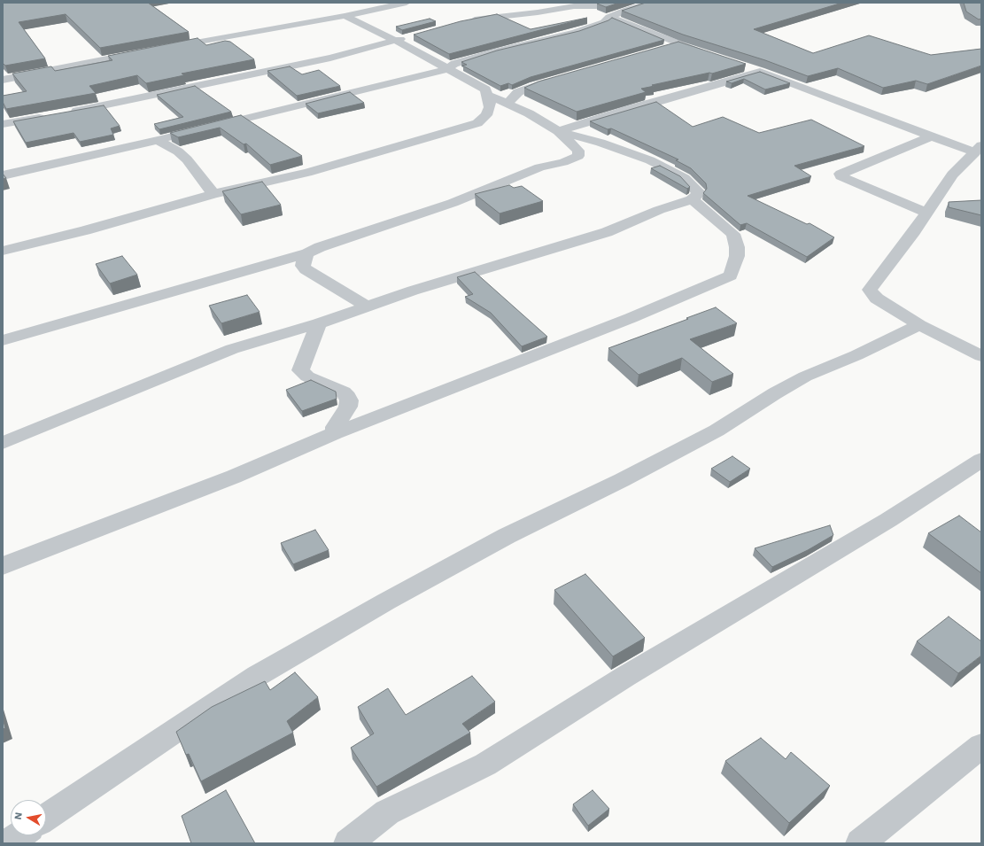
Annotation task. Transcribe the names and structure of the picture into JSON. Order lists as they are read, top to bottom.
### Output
{
  "north": "left"
}
